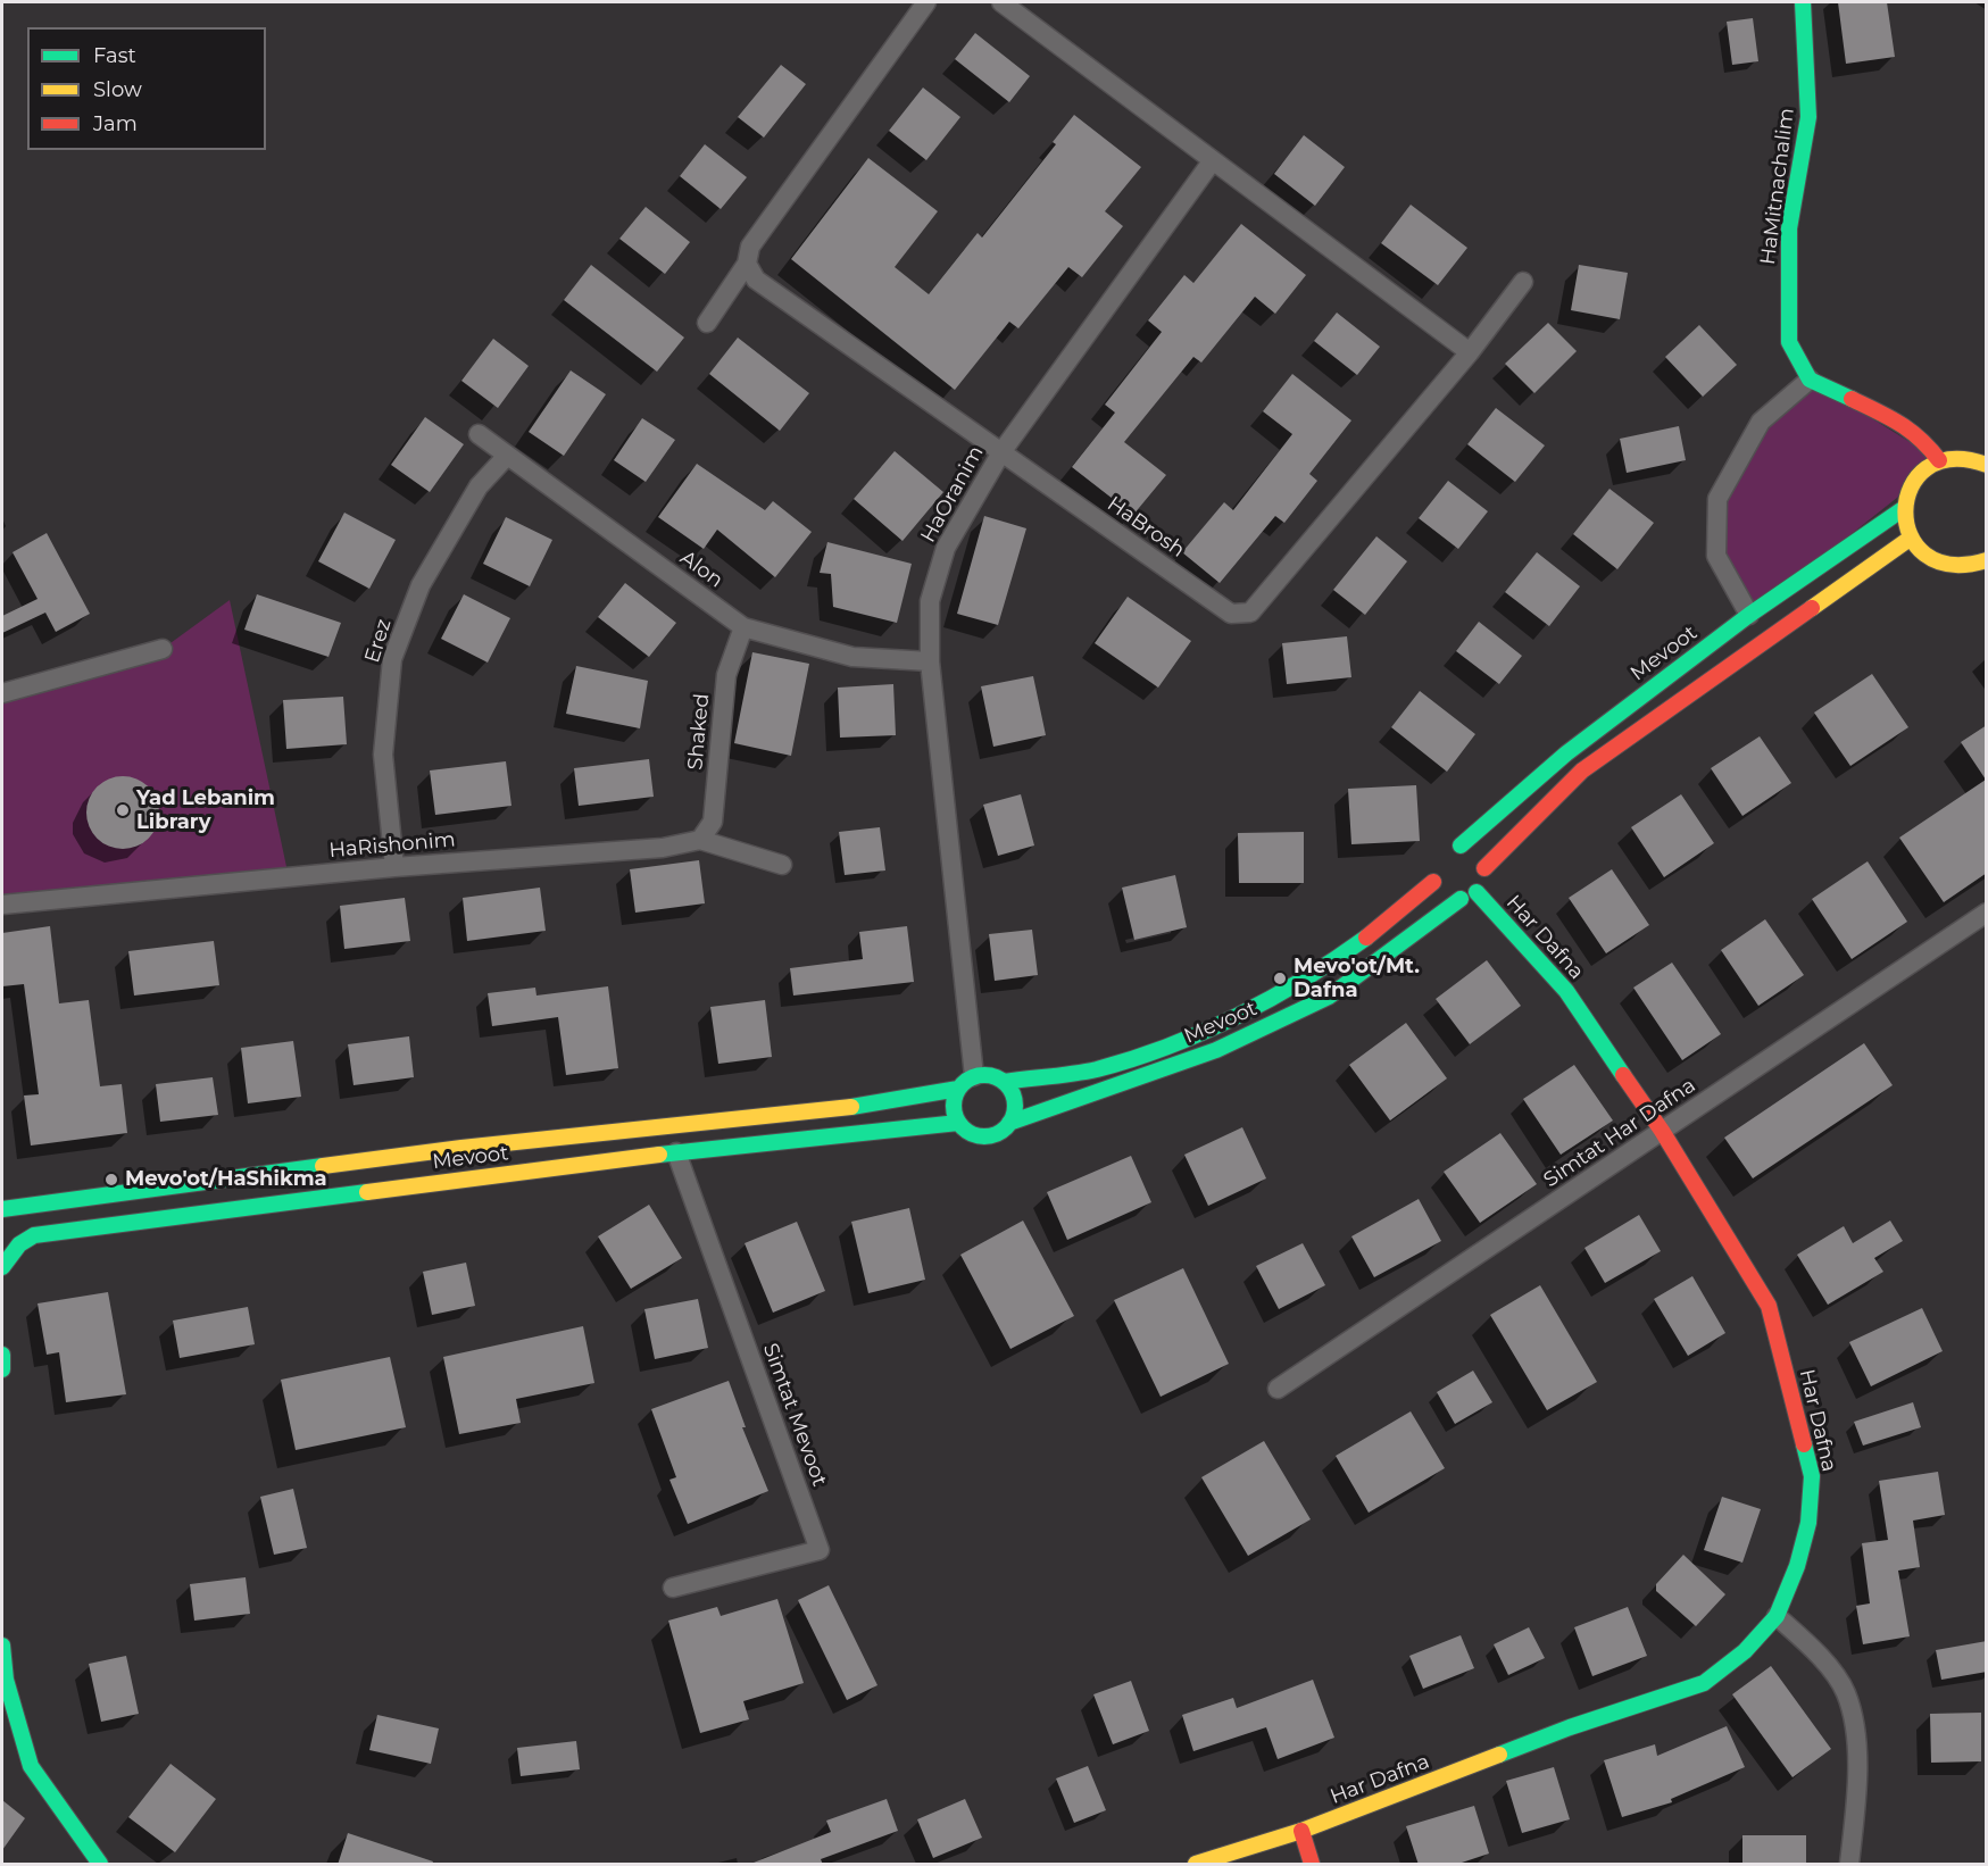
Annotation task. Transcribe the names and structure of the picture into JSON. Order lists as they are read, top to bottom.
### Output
{
  "streets": {
    "street": [
      "HaMitnachalim",
      "HaOranim",
      "HaBrosh",
      "Alon",
      "Erez",
      "Mevoot",
      "Shaked",
      "HaRishonim",
      "Har Dafna",
      "Simtat Har Dafna",
      "Simtat Mevoot"
    ]
  },
  "crossings": [
    ["HaOranim", "HaBrosh"],
    ["HaOranim", "Alon"],
    ["HaOranim", "Mevoot"],
    ["Alon", "Erez"],
    ["Alon", "Shaked"],
    ["Erez", "HaRishonim"],
    ["Mevoot", "Har Dafna"],
    ["Mevoot", "Simtat Mevoot"],
    ["Shaked", "HaRishonim"],
    ["Har Dafna", "Simtat Har Dafna"]
  ],
  "places": ["Yad Lebanim Library", "Mevo'ot/Mt. Dafna", "Mevo'ot/HaShikma"],
  "legend": ["Fast", "Slow", "Jam"]
}
